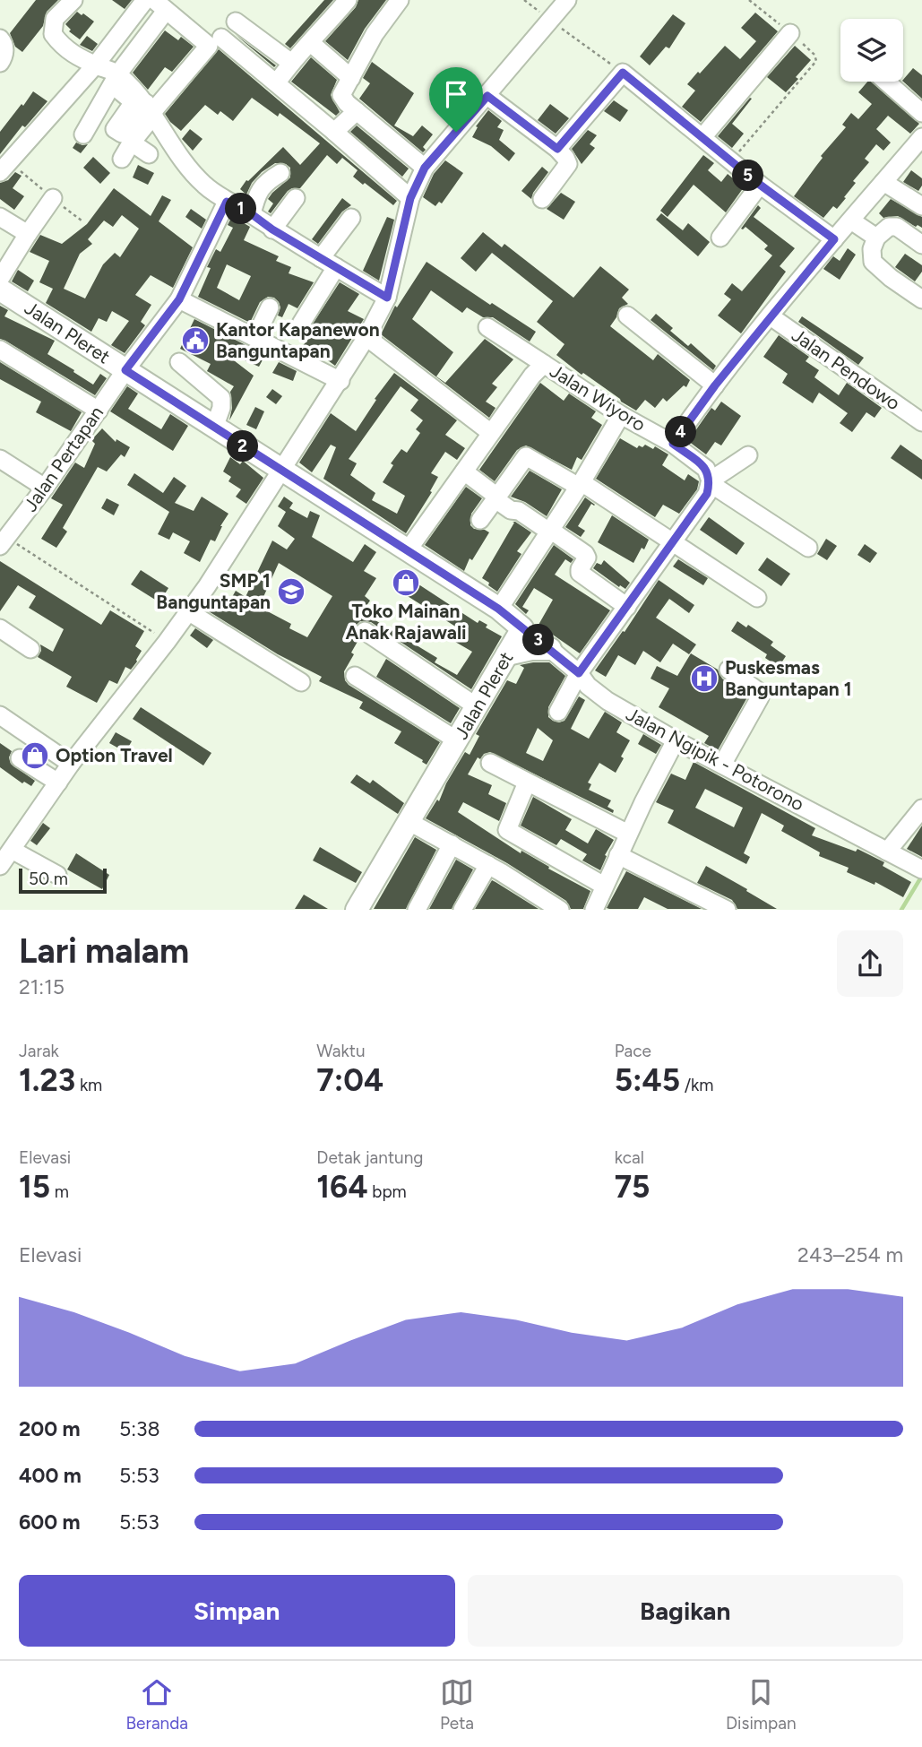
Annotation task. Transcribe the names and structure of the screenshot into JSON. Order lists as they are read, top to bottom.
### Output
{
  "streets": {
    "main road": ["Jalan Pleret"],
    "street": [
      "Jalan Pendowo",
      "Jalan Wiyoro",
      "Jalan Pertapan",
      "Jalan Ngipik - Potorono"
    ]
  },
  "crossings": [
    ["Jalan Pleret", "Jalan Wiyoro"],
    ["Jalan Pleret", "Jalan Pertapan"],
    ["Jalan Pleret", "Jalan Ngipik - Potorono"]
  ],
  "places": {
    "public building": ["Kantor Kapanewon Banguntapan"],
    "shop": ["Toko Mainan Anak Rajawali", "Option Travel"],
    "school or university": ["SMP 1 Banguntapan"],
    "hospital": ["Puskesmas Banguntapan 1"]
  },
  "scale_bar": "50 m",
  "page": {
    "pins": [
      "5",
      "1",
      "4",
      "2",
      "3"
    ],
    "scale": "50 m",
    "heading": ["Lari malam", "21:15"],
    "stats": [
      ["Jarak", "1.23 km"],
      ["Waktu", "7:04"],
      ["Pace", "5:45 /km"],
      ["Elevasi", "15 m"],
      ["Detak jantung", "164 bpm"],
      ["kcal", "75"]
    ],
    "chart": ["Elevasi", "243–254 m"],
    "list": [
      {
        "name": "200 m",
        "note": "5:38"
      },
      {
        "name": "400 m",
        "note": "5:53"
      },
      {
        "name": "600 m",
        "note": "5:53"
      }
    ],
    "buttons": ["Simpan", "Bagikan"],
    "tabs": ["Beranda", "Peta", "Disimpan"]
  }
}
